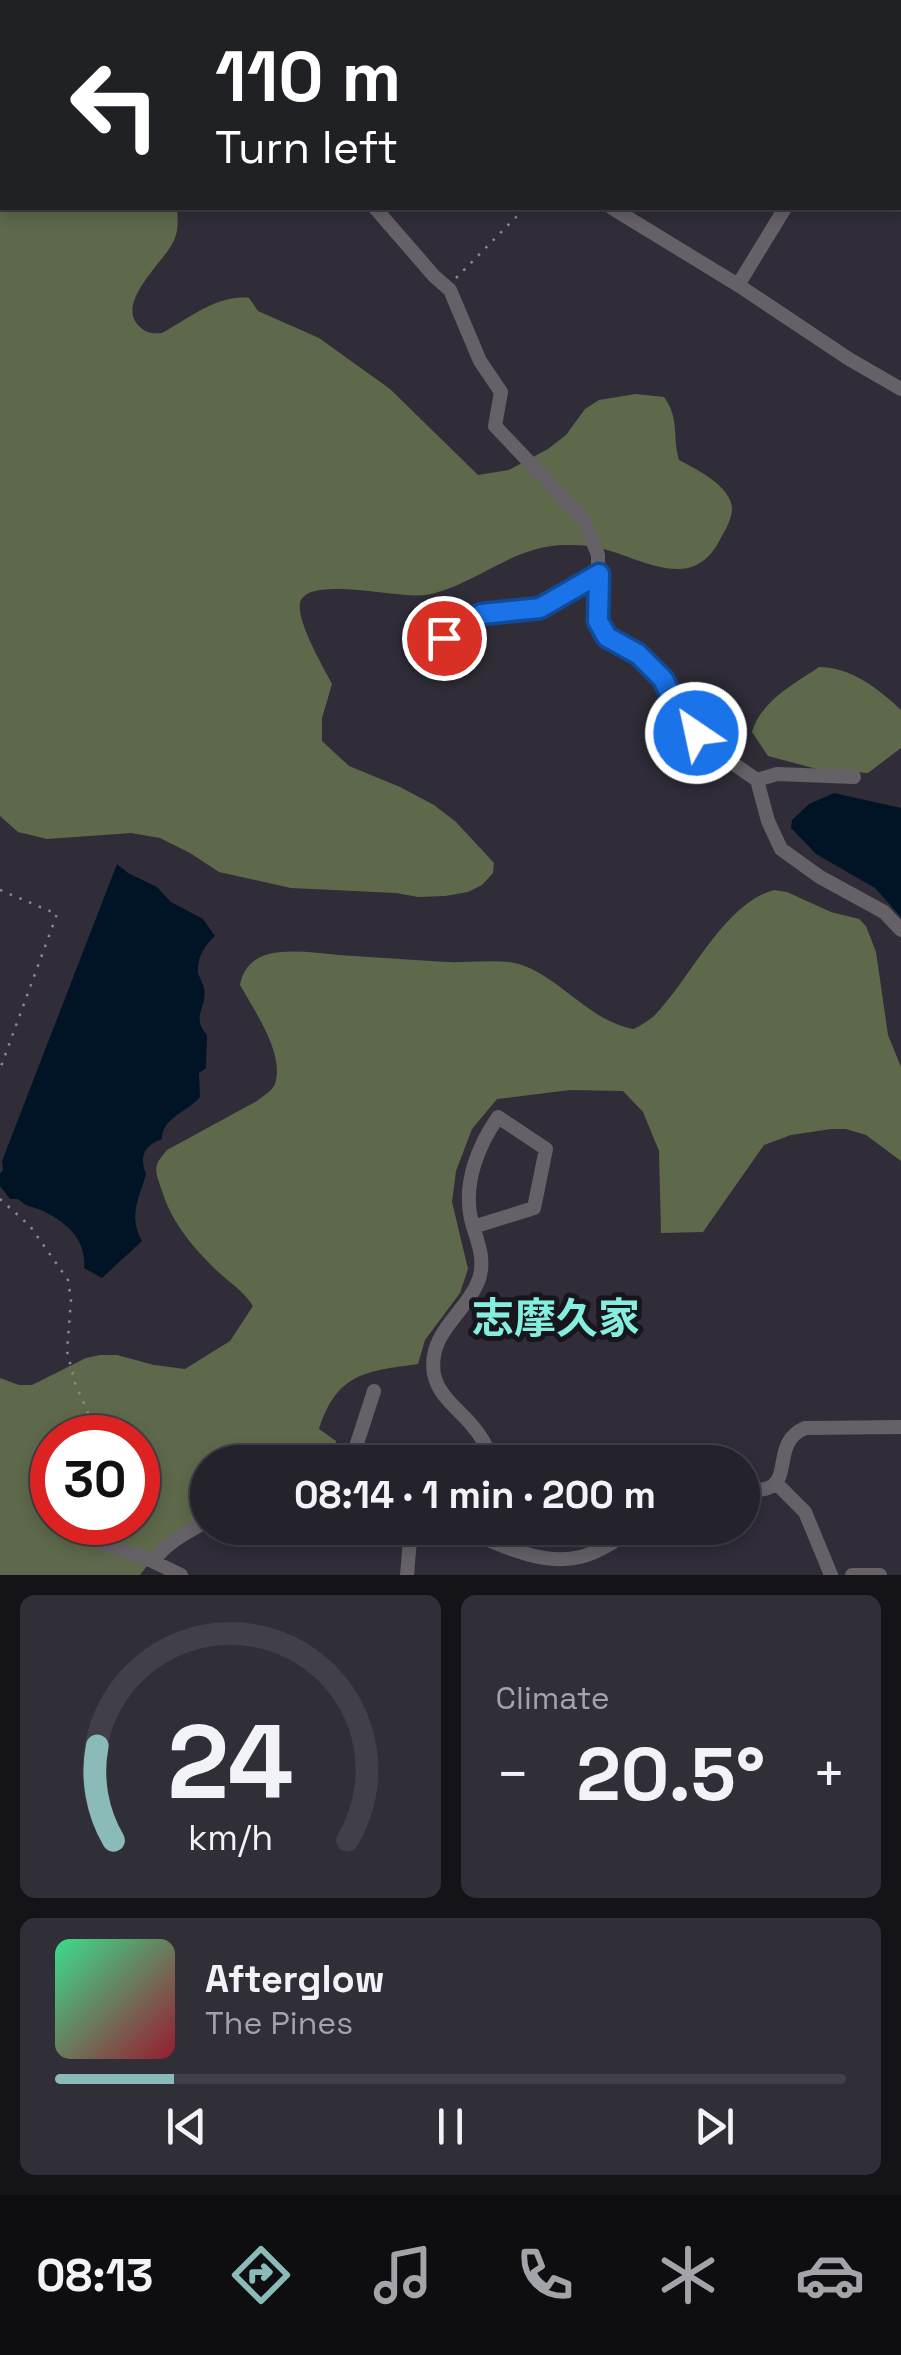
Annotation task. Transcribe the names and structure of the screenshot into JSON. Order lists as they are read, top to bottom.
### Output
{
  "districts": ["志摩久家"],
  "page": {
    "turn": ["110 m", "Turn left"],
    "limit": "30",
    "trip": "08:14 · 1 min · 200 m",
    "tile": "Climate",
    "heat": ["−", "20.5°", "+"],
    "song": ["Afterglow", "The Pines"],
    "tabs": "08:13",
    "gauge": ["24", "km/h"]
  }
}
